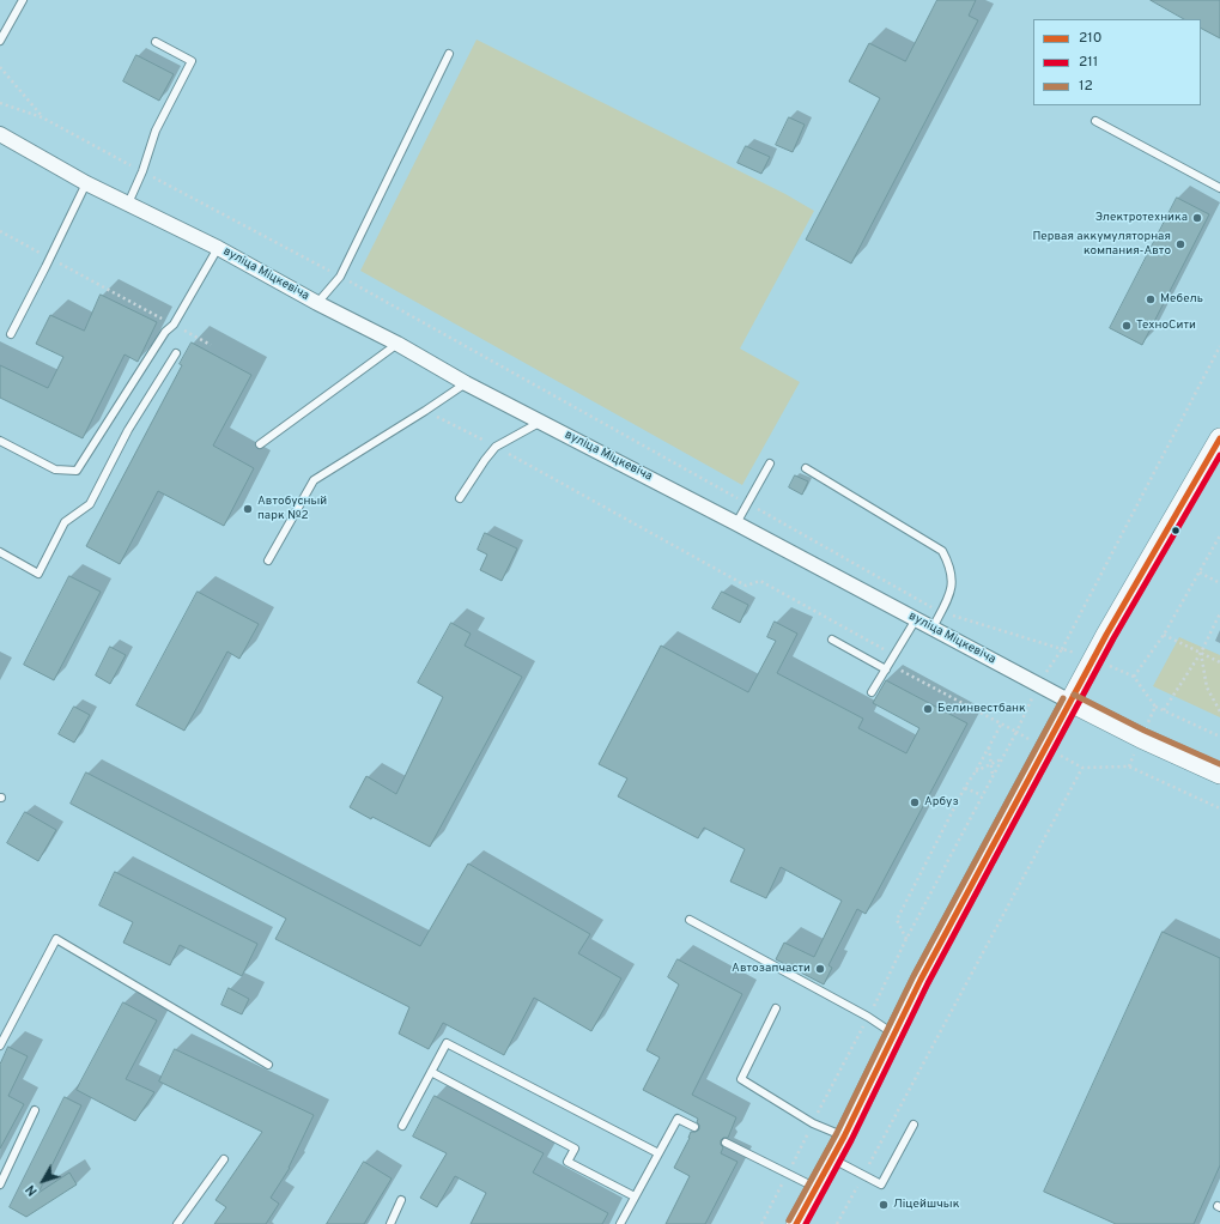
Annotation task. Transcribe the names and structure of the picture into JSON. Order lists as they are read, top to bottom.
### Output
{
  "streets": {
    "main road": ["вуліца Міцкевіча"]
  },
  "places": [
    "Электротехника",
    "Первая аккумуляторная компания-Авто",
    "Мебель",
    "ТехноСити",
    "Автобусный парк №2",
    "Белинвестбанк",
    "Арбуз",
    "Автозапчасти",
    "Ліцейшчык"
  ],
  "lines": ["transit line 210", "transit line 211", "transit line 12"],
  "legend": ["210", "211", "12"],
  "north": "bottom left"
}
